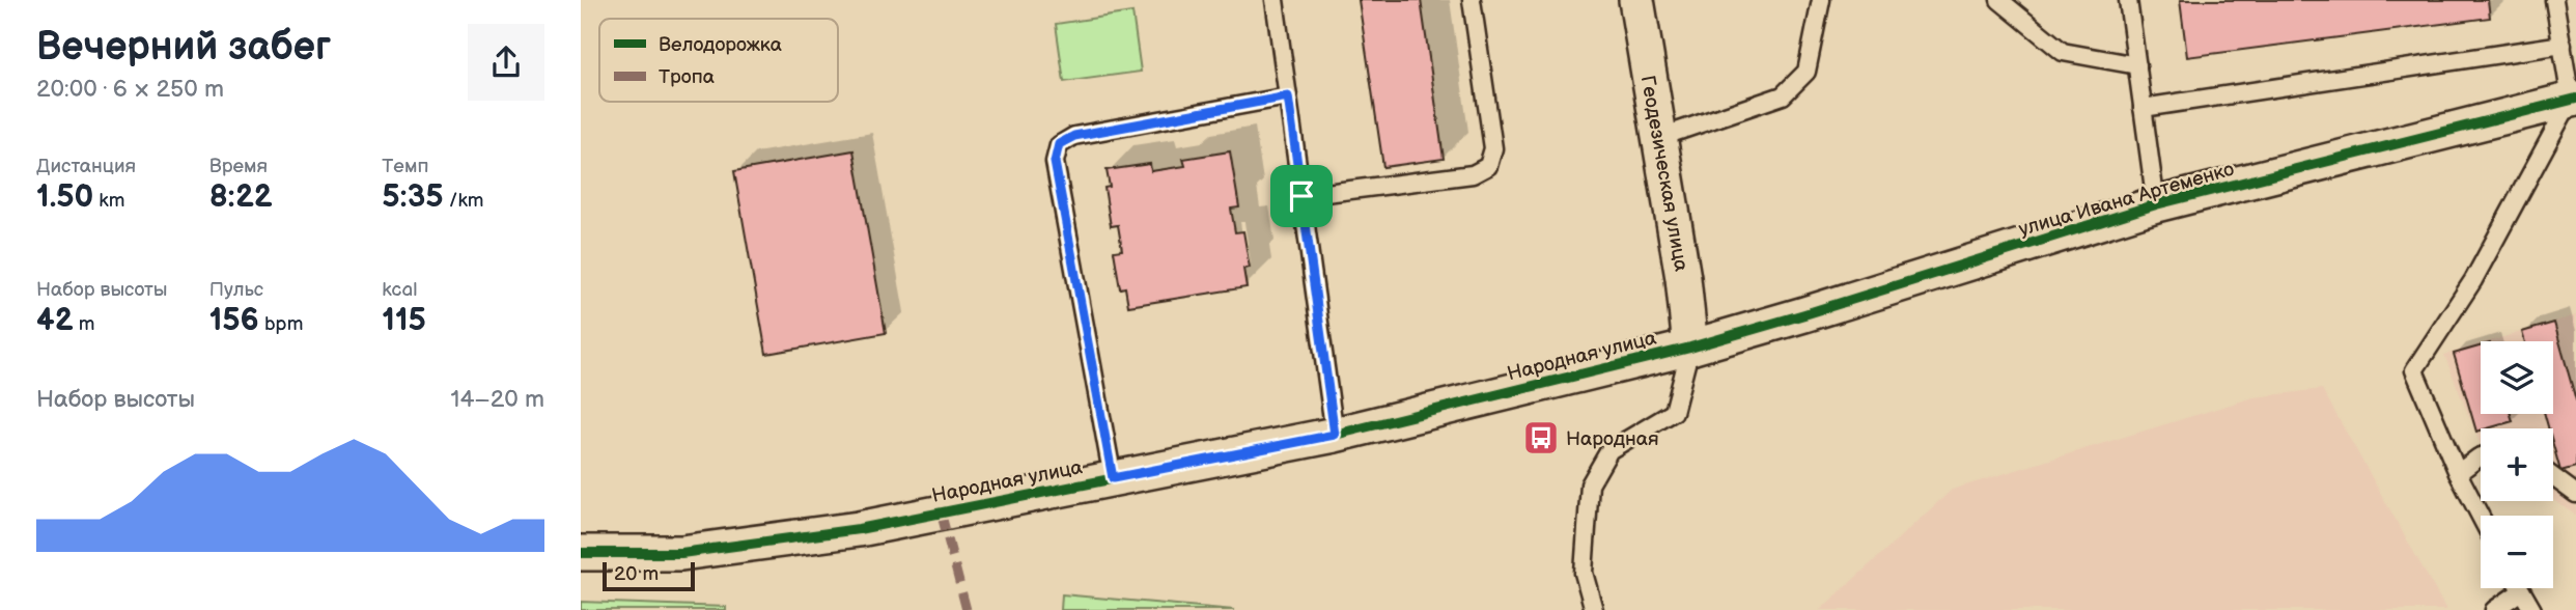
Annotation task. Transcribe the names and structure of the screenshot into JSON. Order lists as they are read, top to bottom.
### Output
{
  "streets": {
    "street": ["Геодезическая улица", "улица Ивана Артеменко", "Народная улица"]
  },
  "crossings": [
    ["Геодезическая улица", "улица Ивана Артеменко"],
    ["Геодезическая улица", "Народная улица"],
    ["улица Ивана Артеменко", "Народная улица"]
  ],
  "places": {
    "bus stop": ["Народная"]
  },
  "legend": ["Велодорожка", "Тропа"],
  "scale_bar": "20 m",
  "page": {
    "heading": ["Вечерний забег", "20:00 · 6 × 250 m"],
    "stats": [
      ["Дистанция", "1.50 km"],
      ["Время", "8:22"],
      ["Темп", "5:35 /km"],
      ["Набор высоты", "42 m"],
      ["Пульс", "156 bpm"],
      ["kcal", "115"]
    ],
    "map_buttons": ["+", "−"],
    "chart": ["Набор высоты", "14–20 m"],
    "scale": "20 m"
  }
}
